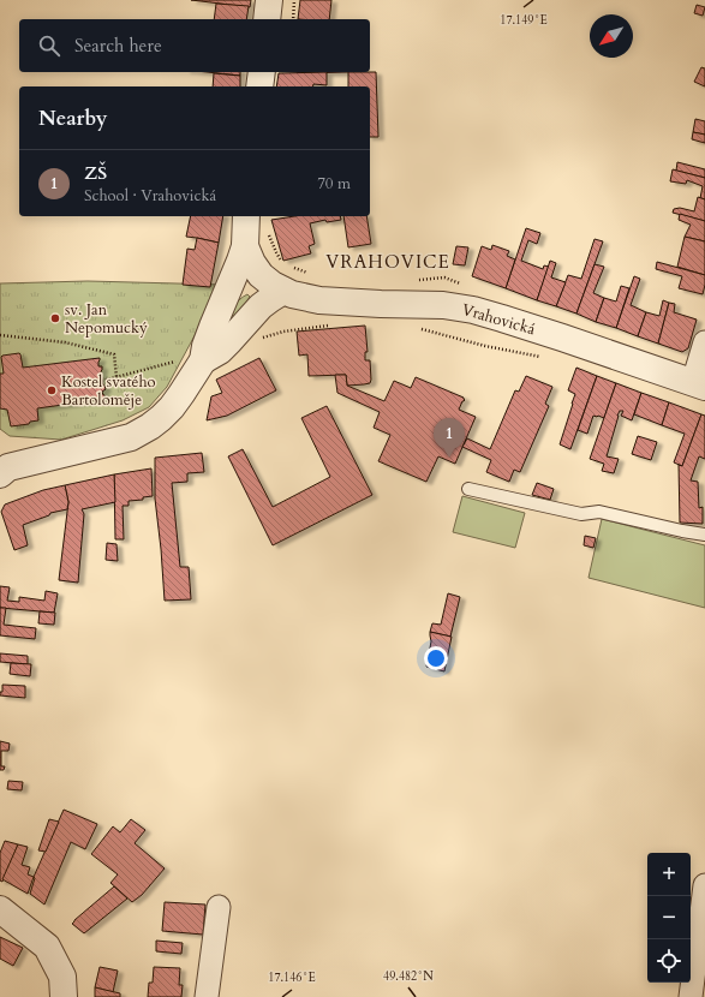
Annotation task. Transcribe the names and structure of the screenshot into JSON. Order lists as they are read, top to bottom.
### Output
{
  "streets": {
    "street": ["Vrahovická"]
  },
  "districts": ["VRAHOVICE"],
  "places": ["sv. Jan Nepomucký", "Kostel svatého Bartoloměje"],
  "north": "bottom left",
  "page": {
    "search": "Search here",
    "heading": "Nearby",
    "list": [
      {
        "mark": "1",
        "name": "ZŠ",
        "note": "School · Vrahovická",
        "value": "70 m"
      }
    ],
    "pins": "1",
    "map_buttons": ["+", "−"]
  },
  "coordinates": ["17.149°E", "49.482°N", "17.146°E"]
}
